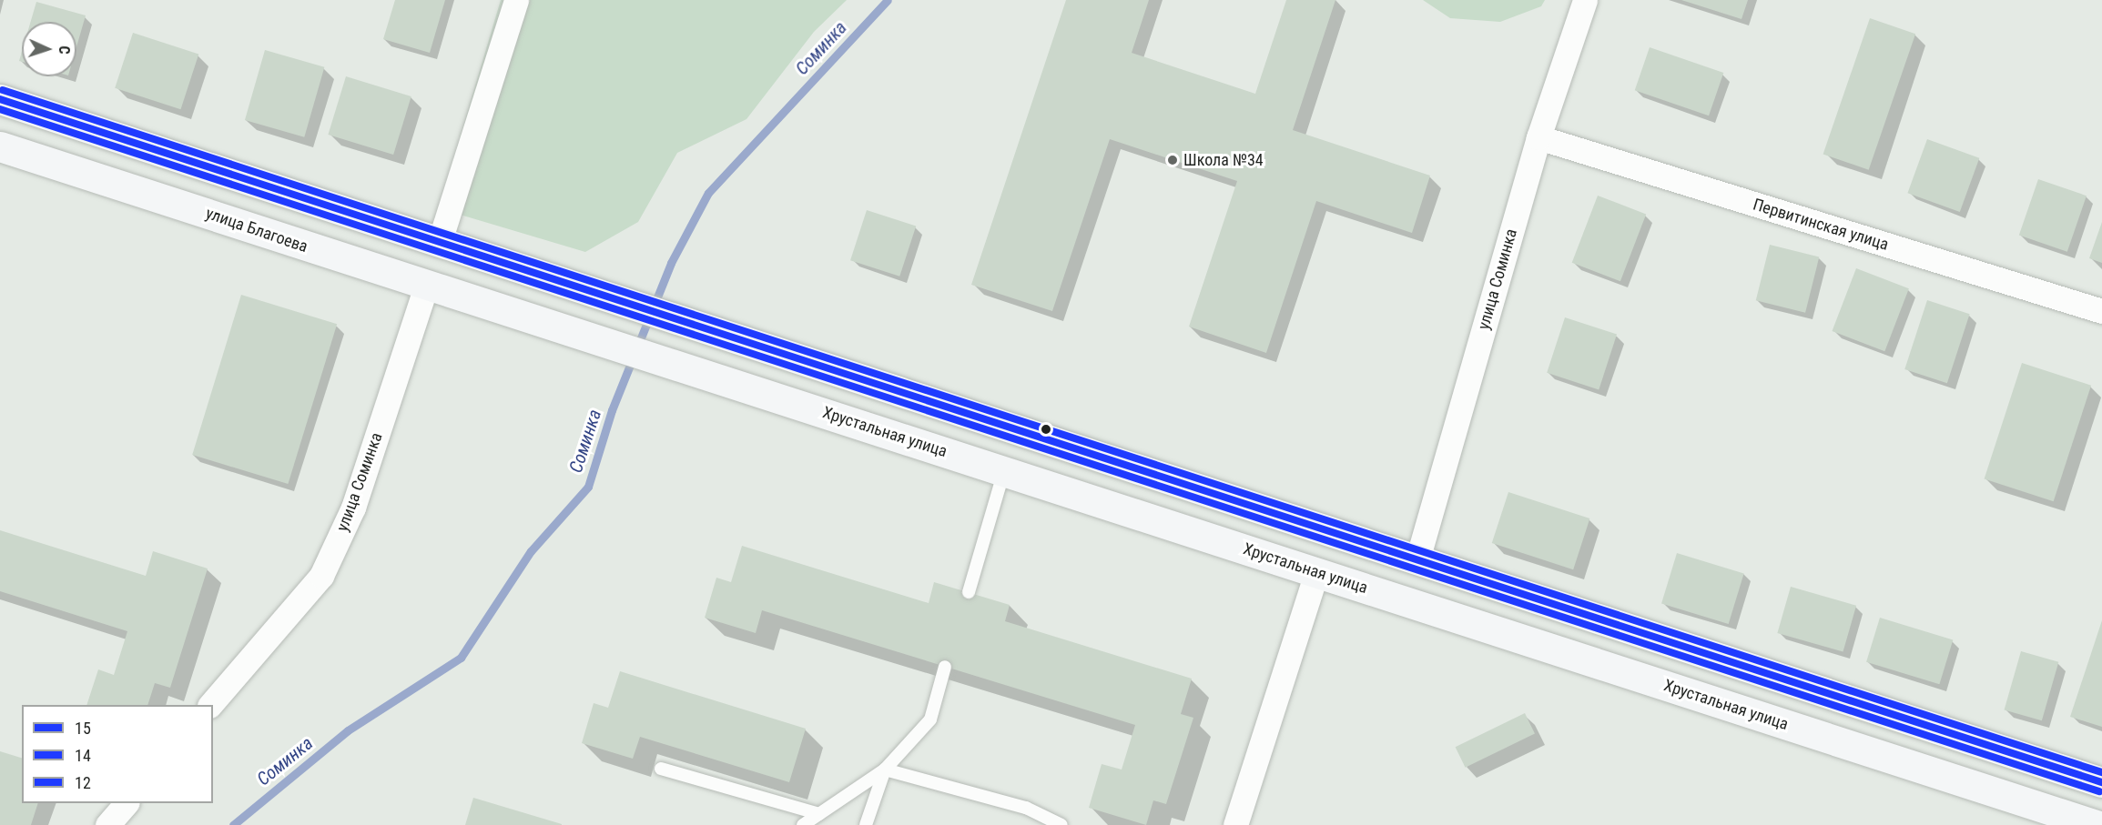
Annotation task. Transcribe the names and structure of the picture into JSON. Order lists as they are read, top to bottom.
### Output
{
  "streets": {
    "main road": ["улица Благоева", "Хрустальная улица"],
    "street": ["Первитинская улица", "улица Соминка"]
  },
  "crossings": [
    ["Первитинская улица", "улица Соминка"],
    ["улица Благоева", "улица Соминка"],
    ["улица Благоева", "Хрустальная улица"]
  ],
  "water": ["Соминка"],
  "places": ["Школа №34"],
  "lines": ["transit line 12", "transit line 15", "transit line 14"],
  "legend": ["15", "14", "12"],
  "north": "right"
}
